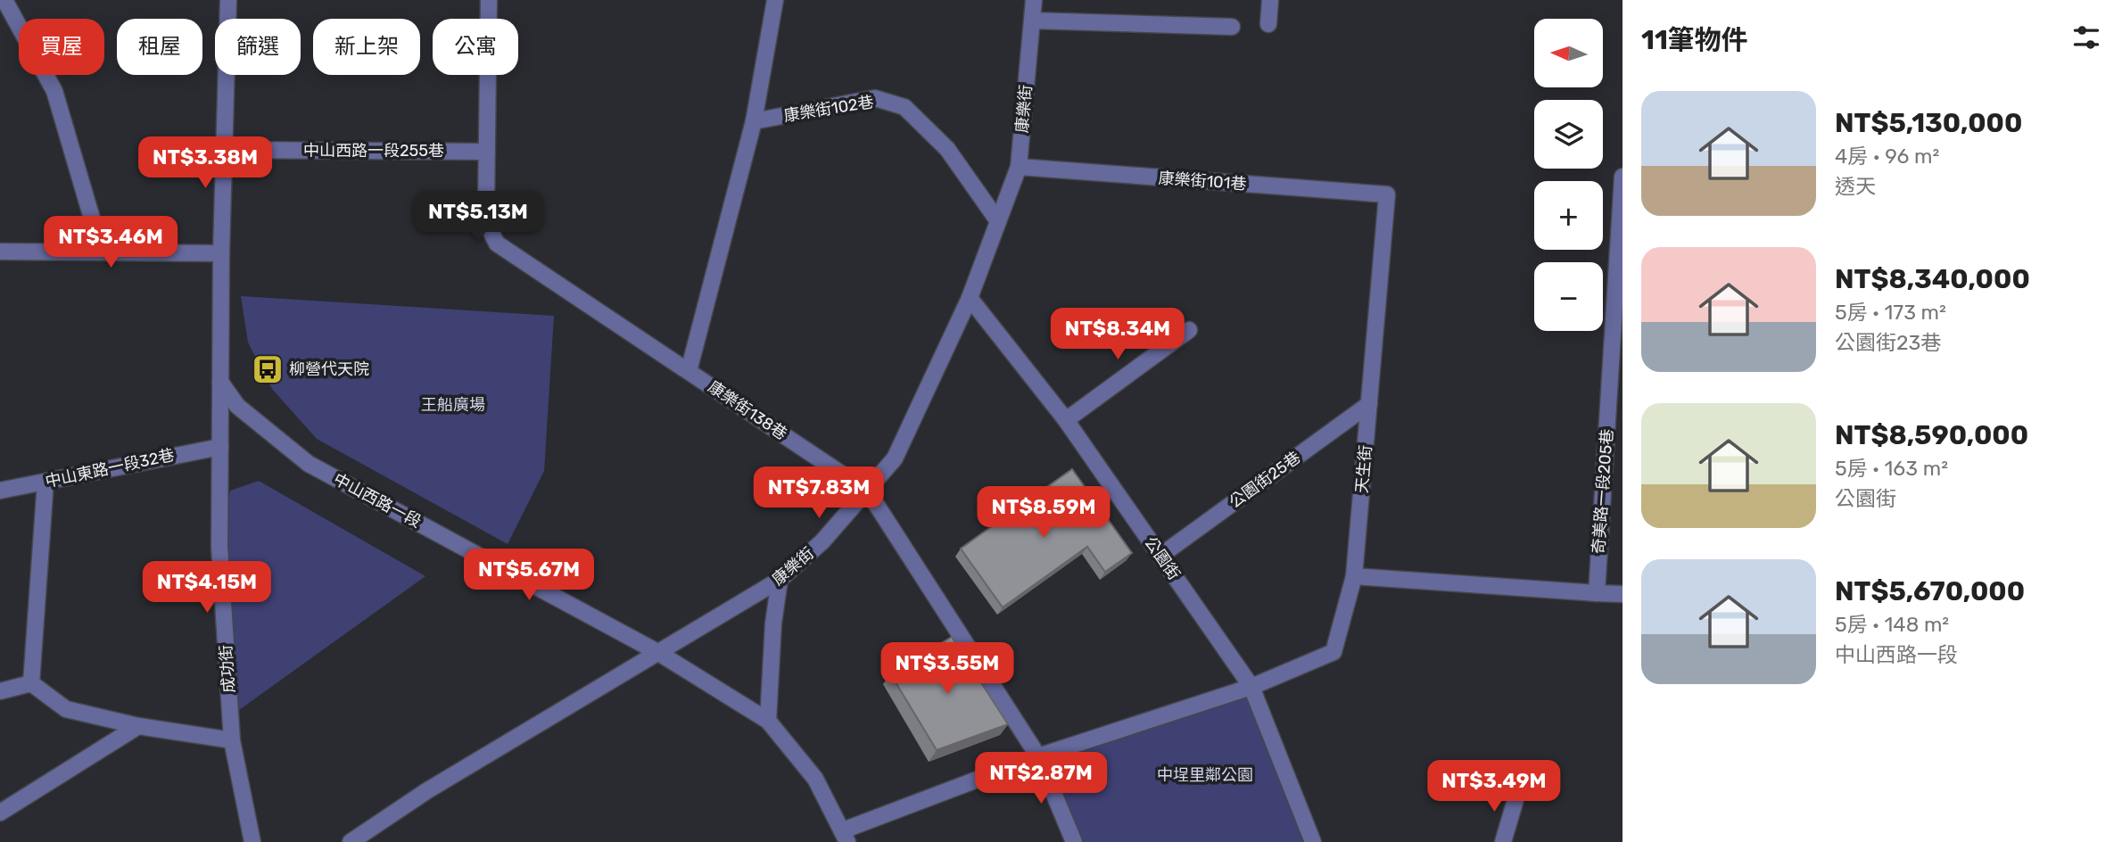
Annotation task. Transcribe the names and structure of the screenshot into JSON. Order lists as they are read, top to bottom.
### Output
{
  "streets": {
    "street": [
      "康樂街102巷",
      "康樂街",
      "中山西路一段255巷",
      "康樂街101巷",
      "康樂街138巷",
      "中山東路一段32巷",
      "天生街",
      "公園街25巷",
      "奇美路一段205巷",
      "中山西路一段",
      "公園街",
      "成功街"
    ]
  },
  "crossings": [
    ["康樂街102巷", "康樂街"],
    ["康樂街", "康樂街101巷"],
    ["康樂街", "康樂街138巷"],
    ["康樂街", "中山西路一段"],
    ["康樂街", "公園街"],
    ["中山西路一段255巷", "康樂街138巷"],
    ["康樂街101巷", "天生街"],
    ["中山東路一段32巷", "成功街"],
    ["天生街", "公園街25巷"],
    ["天生街", "公園街"],
    ["公園街25巷", "公園街"],
    ["中山西路一段", "成功街"]
  ],
  "parks": ["王船廣場", "中埕里鄰公園"],
  "places": {
    "bus stop": ["柳營代天院"]
  },
  "north": "left",
  "page": {
    "heading": "11筆物件",
    "map_buttons": ["+", "−"],
    "chip": [
      "買屋",
      "租屋",
      "篩選",
      "新上架",
      "公寓"
    ],
    "list": [
      {
        "name": "NT$5,130,000",
        "note": "4房 · 96 m² · 透天"
      },
      {
        "name": "NT$8,340,000",
        "note": "5房 · 173 m² · 公園街23巷"
      },
      {
        "name": "NT$8,590,000",
        "note": "5房 · 163 m² · 公園街"
      },
      {
        "name": "NT$5,670,000",
        "note": "5房 · 148 m² · 中山西路一段"
      }
    ],
    "price": [
      "NT$3.38M",
      "NT$5.13M",
      "NT$3.46M",
      "NT$8.34M",
      "NT$7.83M",
      "NT$8.59M",
      "NT$5.67M",
      "NT$4.15M",
      "NT$3.55M",
      "NT$2.87M",
      "NT$3.49M"
    ]
  }
}
